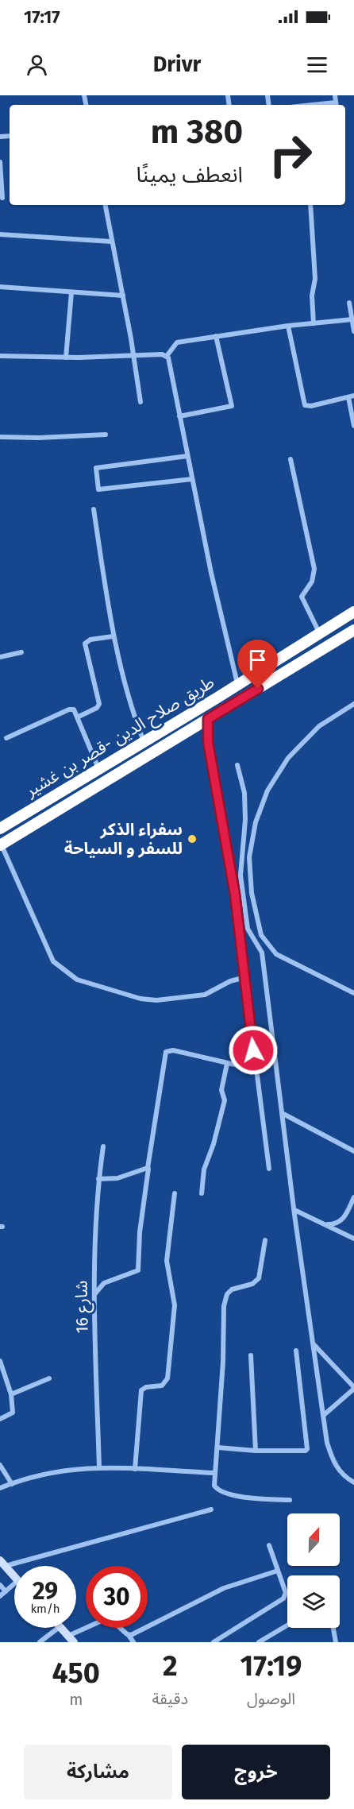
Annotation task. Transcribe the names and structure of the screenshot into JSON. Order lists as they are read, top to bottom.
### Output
{
  "streets": {
    "highway": ["طريق صلاح الدين -قصر بن غشير"],
    "street": ["شارع 16"]
  },
  "places": ["سفراء الذكر للسفر و السياحة"],
  "north": "top",
  "page": {
    "status": "17:17",
    "header": "Drivr",
    "turn": ["380 m", "انعطف يمينًا"],
    "speed": "29 km/h",
    "limit": "30",
    "eta": [
      "17:19",
      "الوصول",
      "2",
      "دقيقة",
      "450",
      "m"
    ],
    "buttons": ["خروج", "مشاركة"]
  }
}
